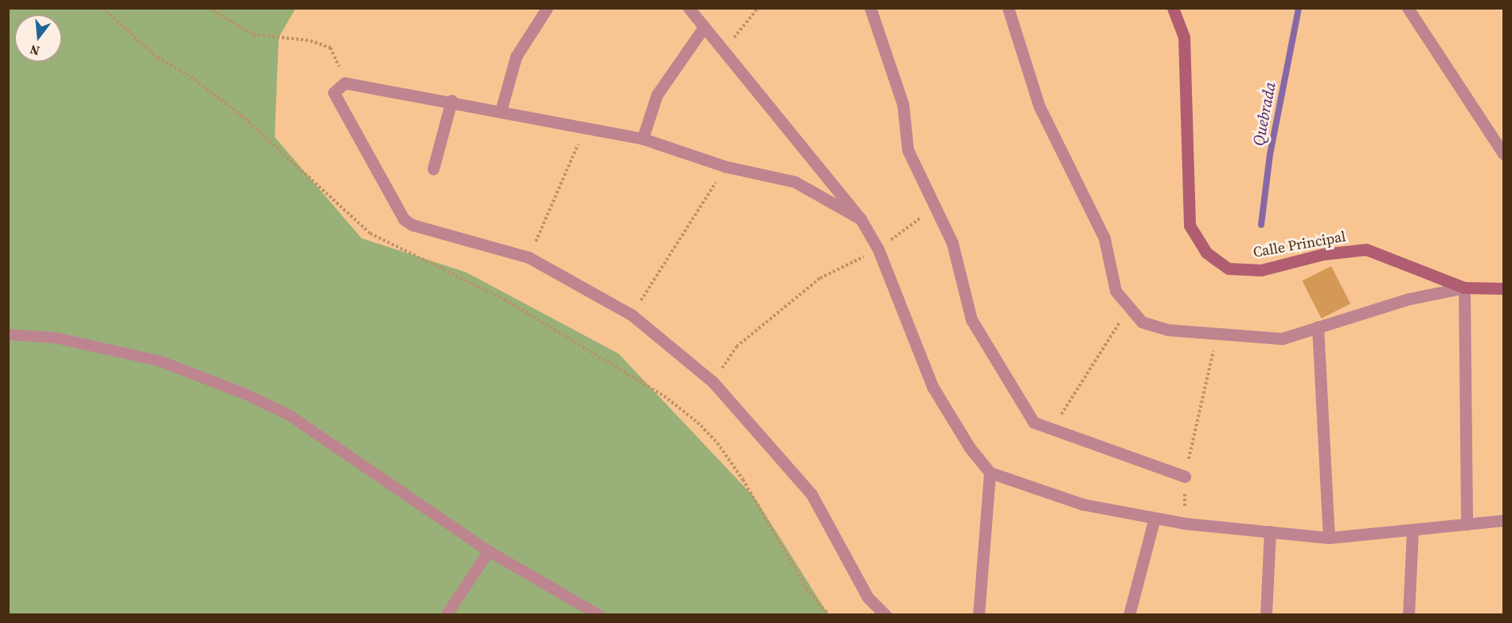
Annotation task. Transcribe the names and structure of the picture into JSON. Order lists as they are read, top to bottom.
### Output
{
  "streets": {
    "street": ["Calle Principal"]
  },
  "water": ["Quebrada"],
  "north": "bottom"
}
